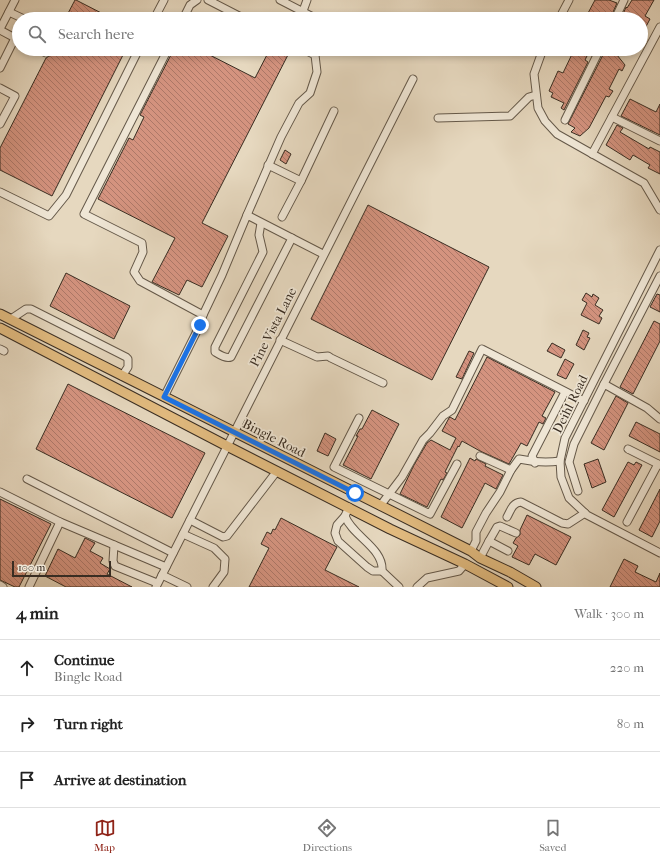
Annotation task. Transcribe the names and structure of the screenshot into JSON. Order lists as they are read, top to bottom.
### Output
{
  "streets": {
    "main road": ["Bingle Road"],
    "street": ["Pine Vista Lane", "Deihl Road"]
  },
  "crossings": [
    ["Pine Vista Lane", "Bingle Road"]
  ],
  "scale_bar": "100 m",
  "page": {
    "search": "Search here",
    "scale": "100 m",
    "heading": ["4 min", "Walk · 300 m"],
    "list": [
      ["Continue", "Bingle Road", "220 m"],
      ["Turn right", "80 m"],
      "Arrive at destination"
    ],
    "nav": ["Map", "Directions", "Saved"]
  }
}
